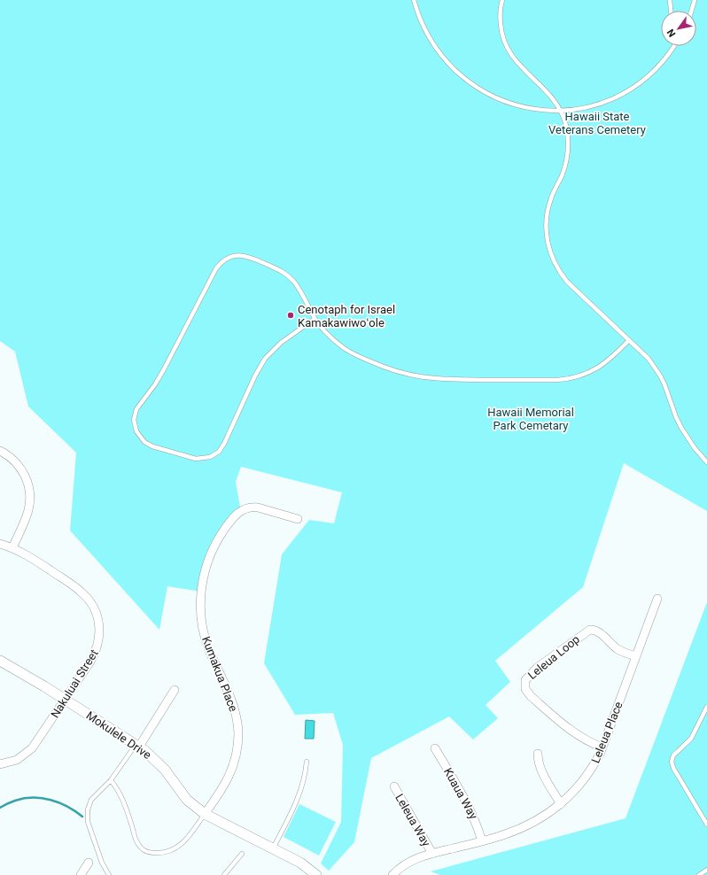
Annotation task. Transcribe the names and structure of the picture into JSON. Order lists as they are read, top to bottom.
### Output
{
  "streets": {
    "street": [
      "Leleua Loop",
      "Kumakua Place",
      "Nakuluai Street",
      "Leleua Place",
      "Mokulele Drive",
      "Kuaua Way",
      "Leleua Way"
    ]
  },
  "crossings": [
    ["Leleua Loop", "Leleua Place"],
    ["Kumakua Place", "Mokulele Drive"],
    ["Nakuluai Street", "Mokulele Drive"],
    ["Leleua Place", "Kuaua Way"],
    ["Leleua Place", "Leleua Way"]
  ],
  "parks": ["Hawaii State Veterans Cemetery", "Hawaii Memorial Park Cemetary"],
  "places": ["Cenotaph for Israel Kamakawiwoʻole"],
  "north": "bottom left"
}
